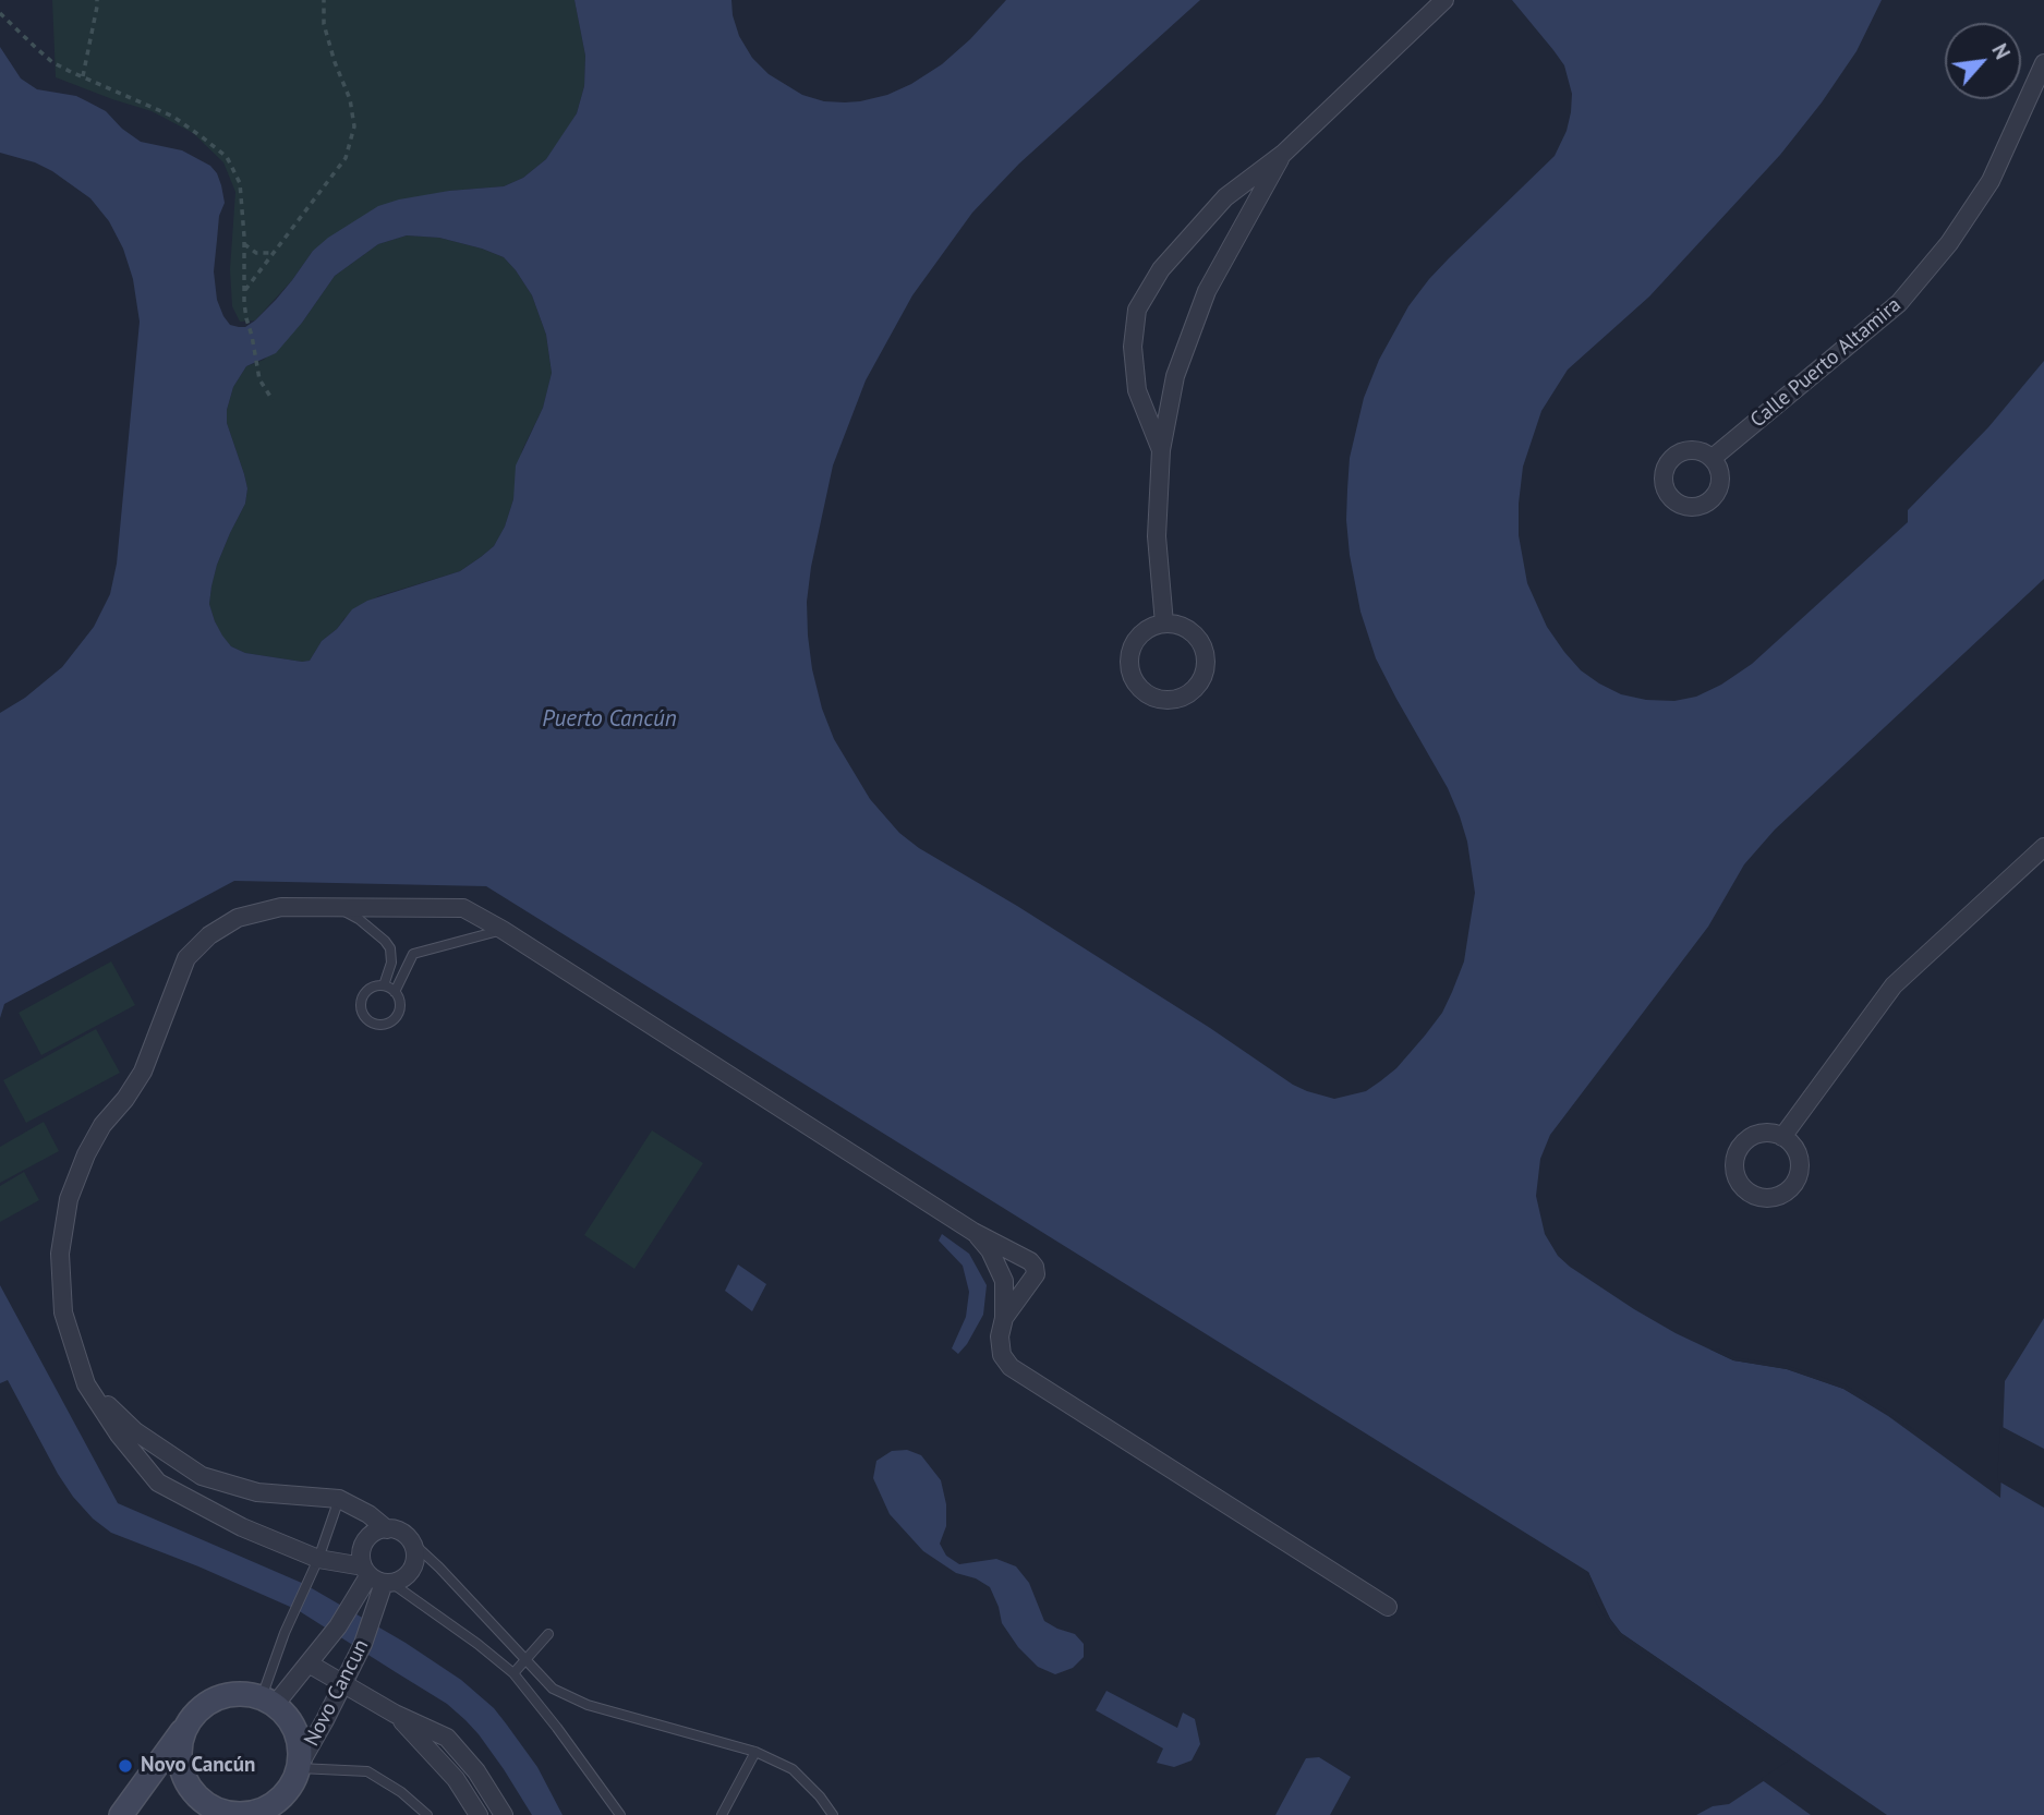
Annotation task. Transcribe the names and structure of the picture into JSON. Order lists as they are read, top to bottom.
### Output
{
  "streets": {
    "street": ["Calle Puerto Altamira", "Novo Cancun"]
  },
  "water": ["Puerto Cancún"],
  "places": ["Novo Cancún"],
  "north": "top right"
}
